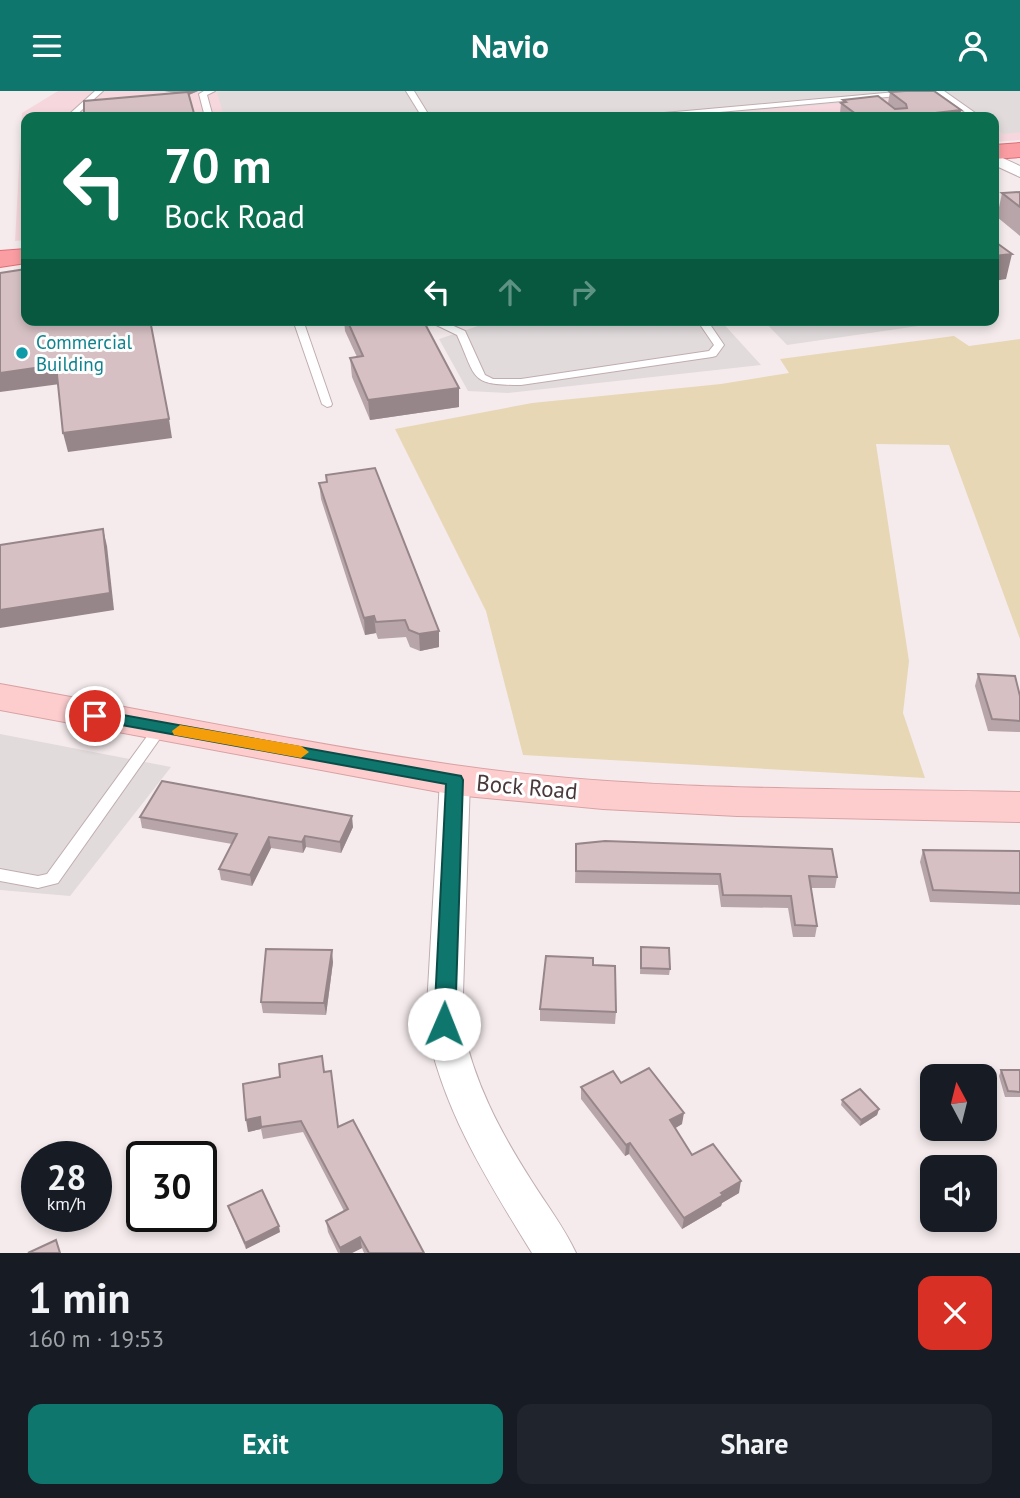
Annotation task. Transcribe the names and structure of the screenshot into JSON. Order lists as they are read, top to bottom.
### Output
{
  "streets": {
    "main road": ["Bock Road"]
  },
  "places": ["Commercial Building"],
  "north": "top",
  "page": {
    "header": "Navio",
    "turn": ["70 m", "Bock Road"],
    "speed": "28 km/h",
    "limit": "30",
    "heading": ["1 min", "160 m · 19:53"],
    "buttons": ["Exit", "Share"]
  }
}
